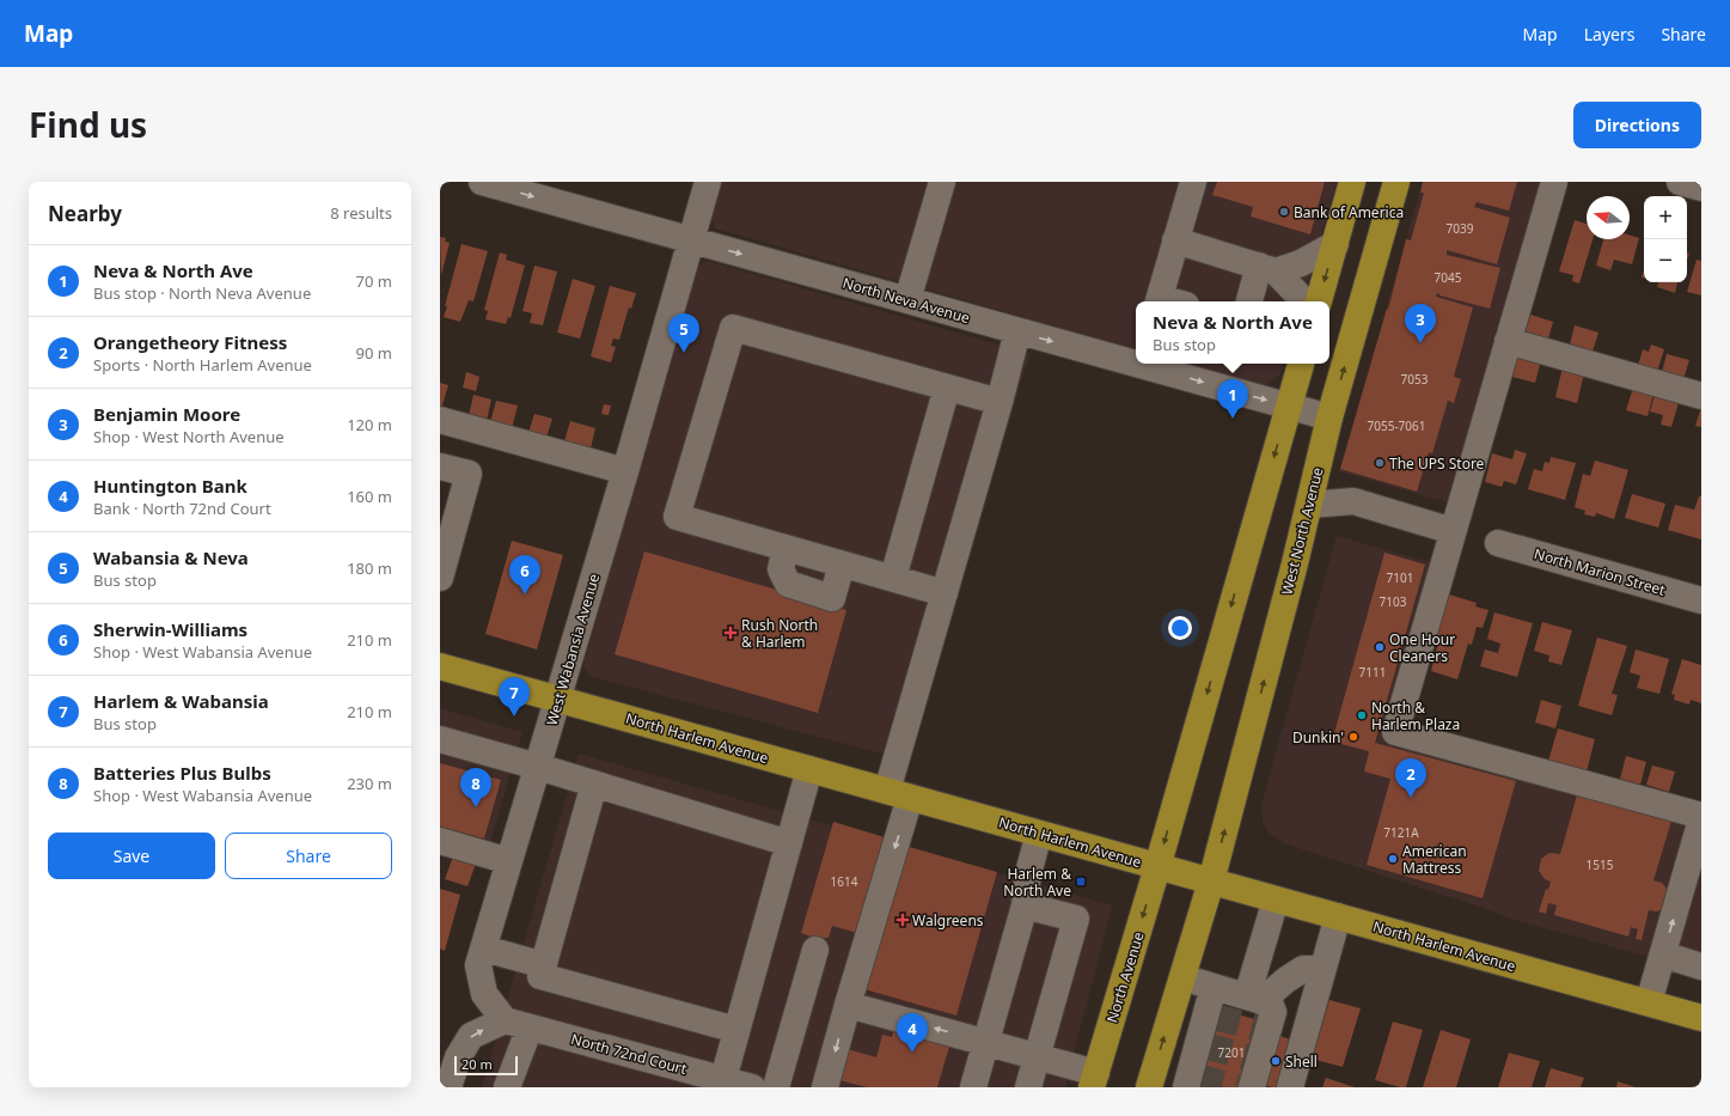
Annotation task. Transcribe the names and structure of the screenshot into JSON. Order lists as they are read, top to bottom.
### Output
{
  "streets": {
    "main road": ["West North Avenue", "North Harlem Avenue", "North Avenue"],
    "street": [
      "North Neva Avenue",
      "North Marion Street",
      "West Wabansia Avenue",
      "North 72nd Court"
    ]
  },
  "crossings": [
    ["North Neva Avenue", "West North Avenue"],
    ["North Neva Avenue", "West Wabansia Avenue"],
    ["West North Avenue", "North Harlem Avenue"],
    ["West Wabansia Avenue", "North Harlem Avenue"],
    ["West Wabansia Avenue", "North 72nd Court"],
    ["North Harlem Avenue", "North Avenue"]
  ],
  "one_way": ["North Neva Avenue"],
  "places": {
    "other": [
      "Bank of America",
      "The UPS Store",
      "One Hour Cleaners",
      "North & Harlem Plaza",
      "Dunkin'",
      "American Mattress",
      "Shell"
    ],
    "health": ["Rush North & Harlem", "Walgreens"],
    "transit": ["Harlem & North Ave"]
  },
  "house_numbers": [
    "7039",
    "7045",
    "7053",
    "7055-7061",
    "7101",
    "7103",
    "7111",
    "7121A",
    "1515",
    "1614",
    "7201"
  ],
  "scale_bar": "20 m",
  "north": "left",
  "page": {
    "header": "Map",
    "nav": ["Map", "Layers", "Share"],
    "title": "Find us",
    "buttons": [
      "Directions",
      ["Save", "Share"]
    ],
    "heading": ["Nearby", "8 results"],
    "map_buttons": ["+", "−"],
    "list": [
      {
        "mark": "1",
        "name": "Neva & North Ave",
        "note": "Bus stop · North Neva Avenue",
        "value": "70 m"
      },
      {
        "mark": "2",
        "name": "Orangetheory Fitness",
        "note": "Sports · North Harlem Avenue",
        "value": "90 m"
      },
      {
        "mark": "3",
        "name": "Benjamin Moore",
        "note": "Shop · West North Avenue",
        "value": "120 m"
      },
      {
        "mark": "4",
        "name": "Huntington Bank",
        "note": "Bank · North 72nd Court",
        "value": "160 m"
      },
      {
        "mark": "5",
        "name": "Wabansia & Neva",
        "note": "Bus stop",
        "value": "180 m"
      },
      {
        "mark": "6",
        "name": "Sherwin-Williams",
        "note": "Shop · West Wabansia Avenue",
        "value": "210 m"
      },
      {
        "mark": "7",
        "name": "Harlem & Wabansia",
        "note": "Bus stop",
        "value": "210 m"
      },
      {
        "mark": "8",
        "name": "Batteries Plus Bulbs",
        "note": "Shop · West Wabansia Avenue",
        "value": "230 m"
      }
    ],
    "popup": ["Neva & North Ave", "Bus stop"],
    "pins": [
      "3",
      "5",
      "1",
      "6",
      "7",
      "2",
      "8",
      "4"
    ],
    "scale": "20 m"
  }
}
